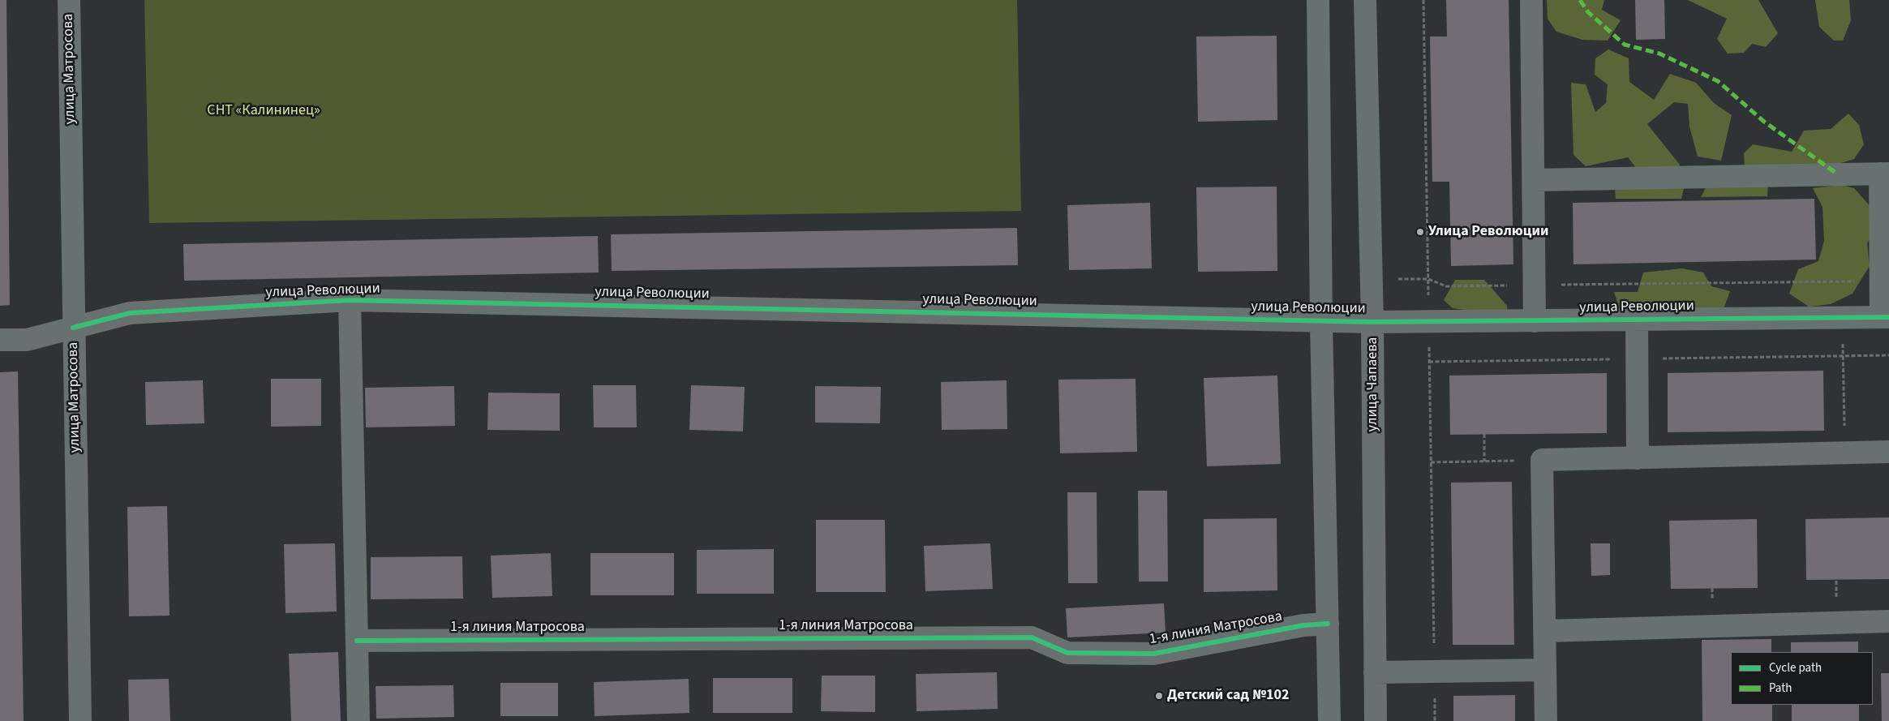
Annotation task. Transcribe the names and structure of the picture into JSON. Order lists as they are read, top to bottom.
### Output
{
  "streets": {
    "street": [
      "улица Матросова",
      "улица Революции",
      "улица Чапаева",
      "1-я линия Матросова"
    ]
  },
  "crossings": [
    ["улица Матросова", "улица Революции"],
    ["улица Революции", "улица Чапаева"]
  ],
  "parks": ["СНТ «Калининец»"],
  "places": ["Улица Революции", "Детский сад №102"],
  "legend": ["Cycle path", "Path"]
}
